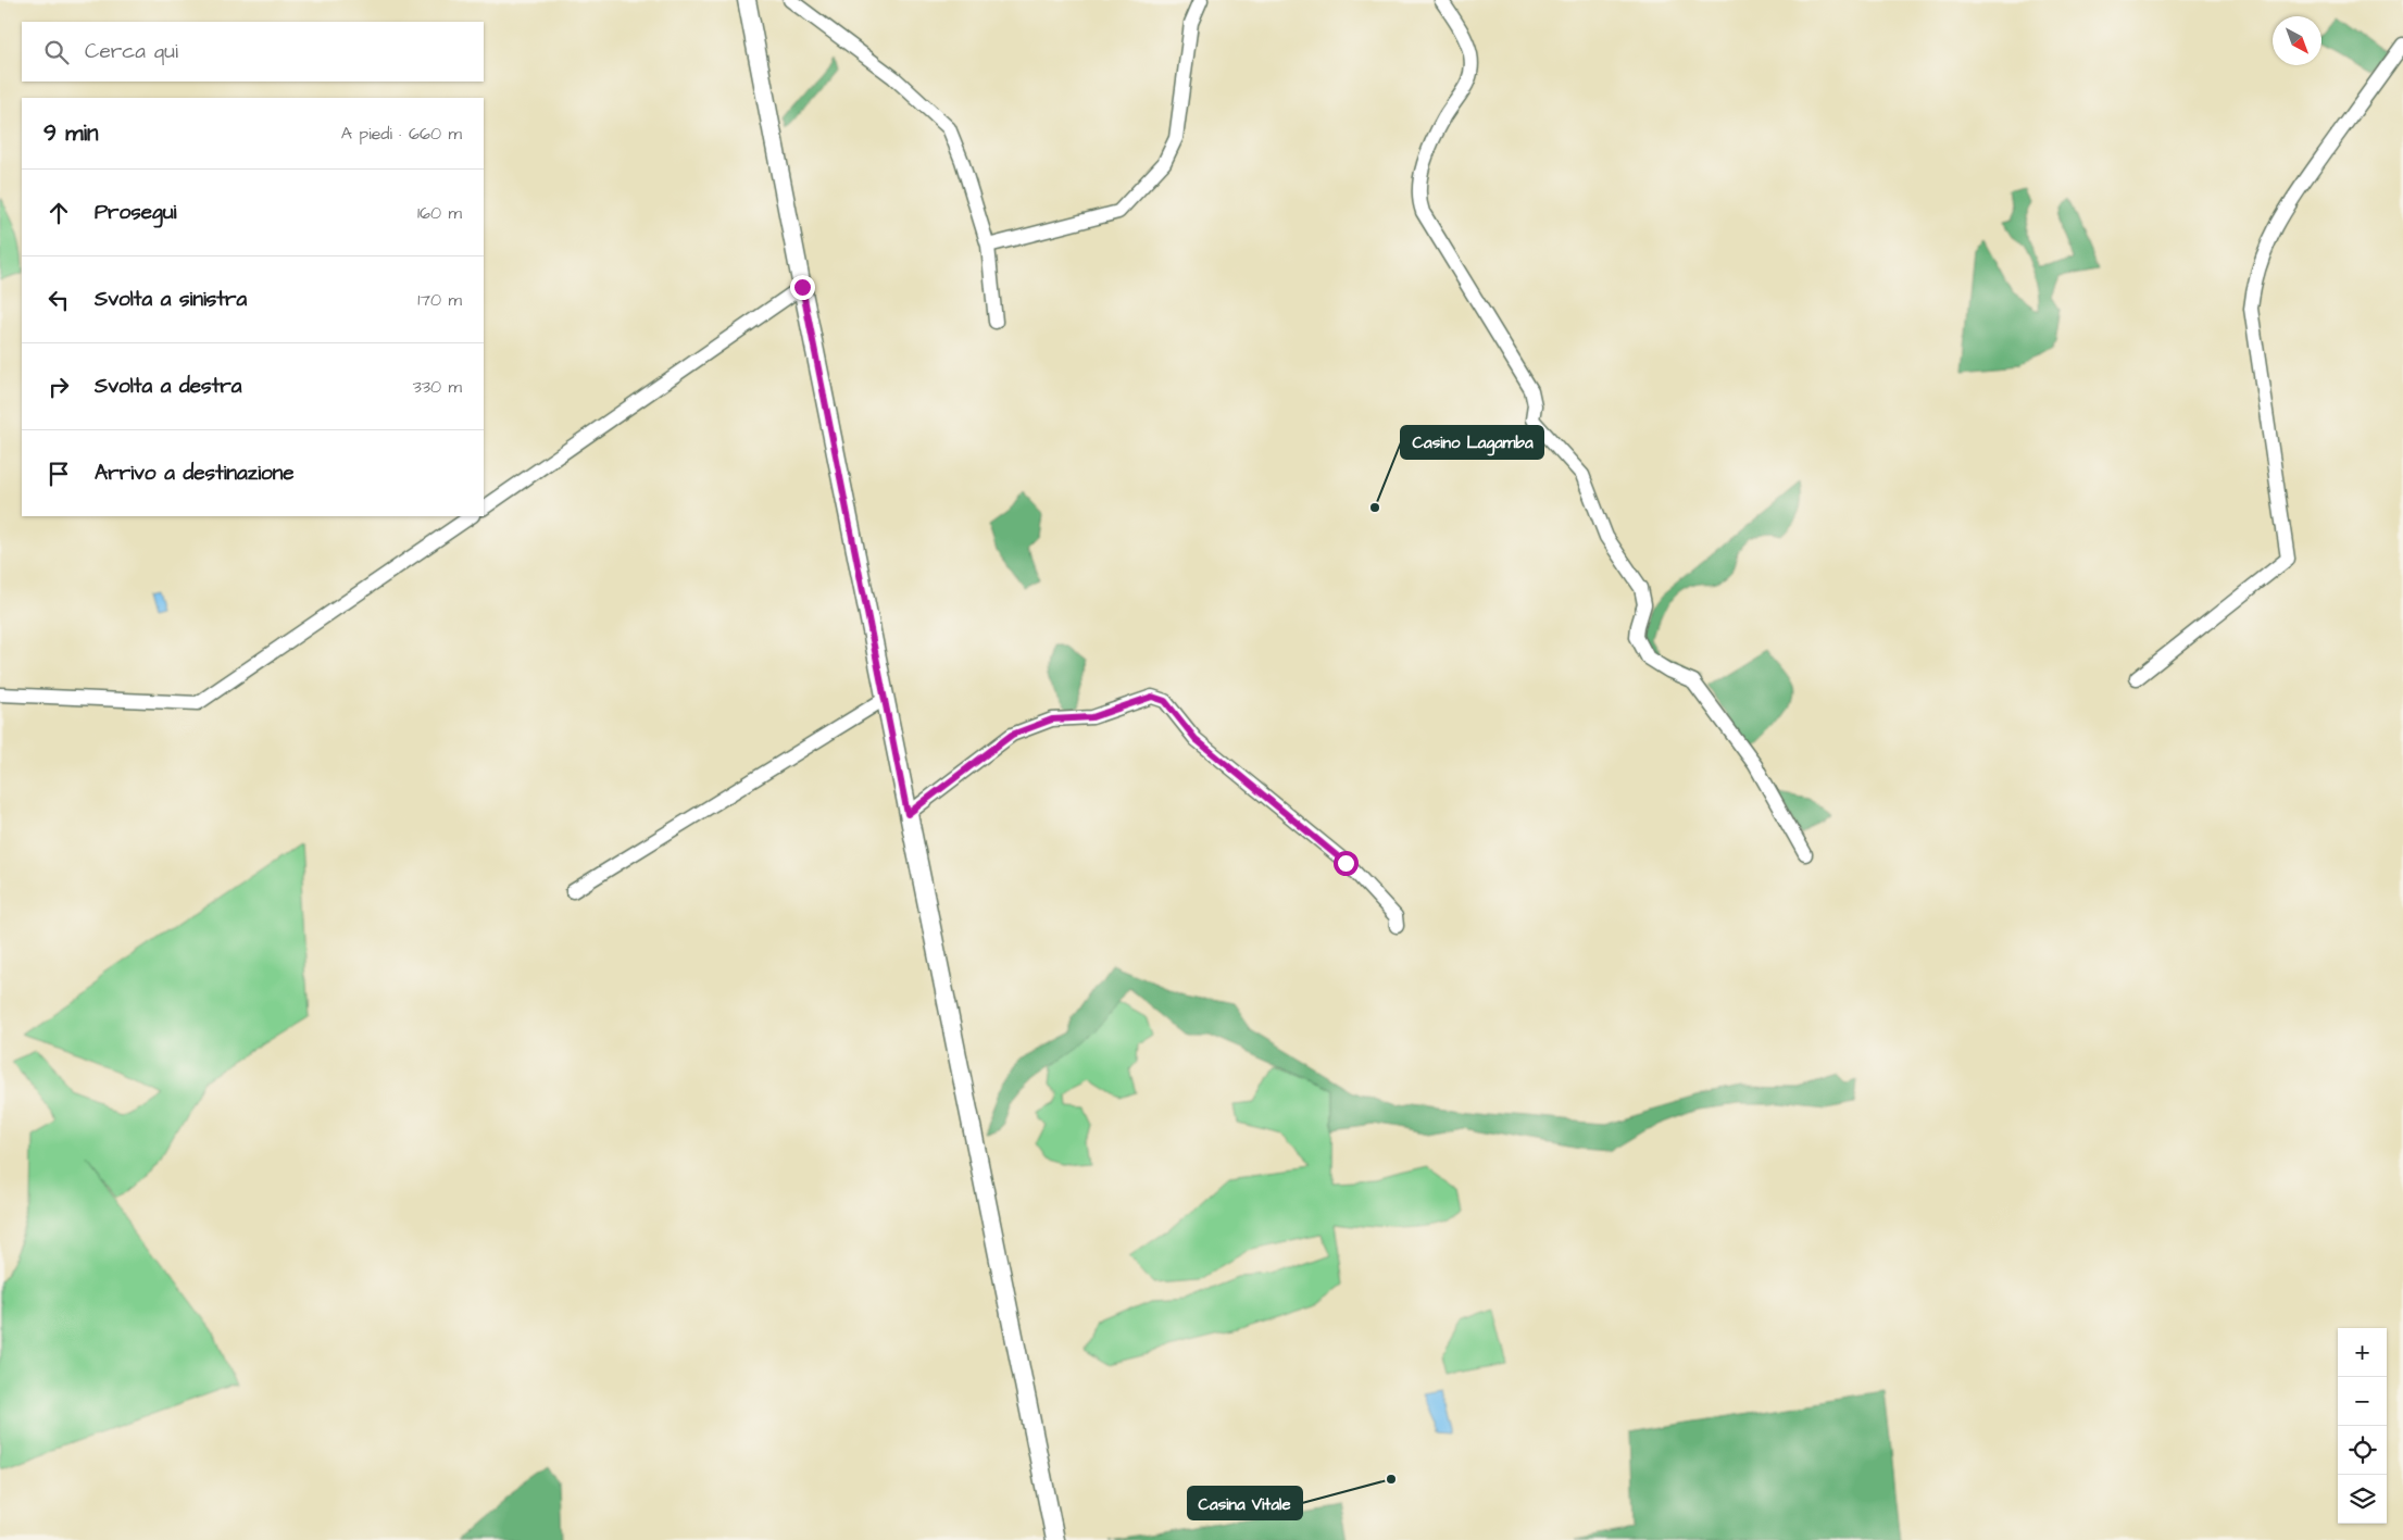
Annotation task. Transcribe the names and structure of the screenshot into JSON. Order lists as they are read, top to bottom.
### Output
{
  "places": ["Casino Lagamba", "Casina Vitale"],
  "north": "bottom right",
  "page": {
    "search": "Cerca qui",
    "heading": ["9 min", "A piedi · 660 m"],
    "list": [
      ["Prosegui", "160 m"],
      ["Svolta a sinistra", "170 m"],
      ["Svolta a destra", "330 m"],
      "Arrivo a destinazione"
    ],
    "map_buttons": ["+", "−"]
  }
}
